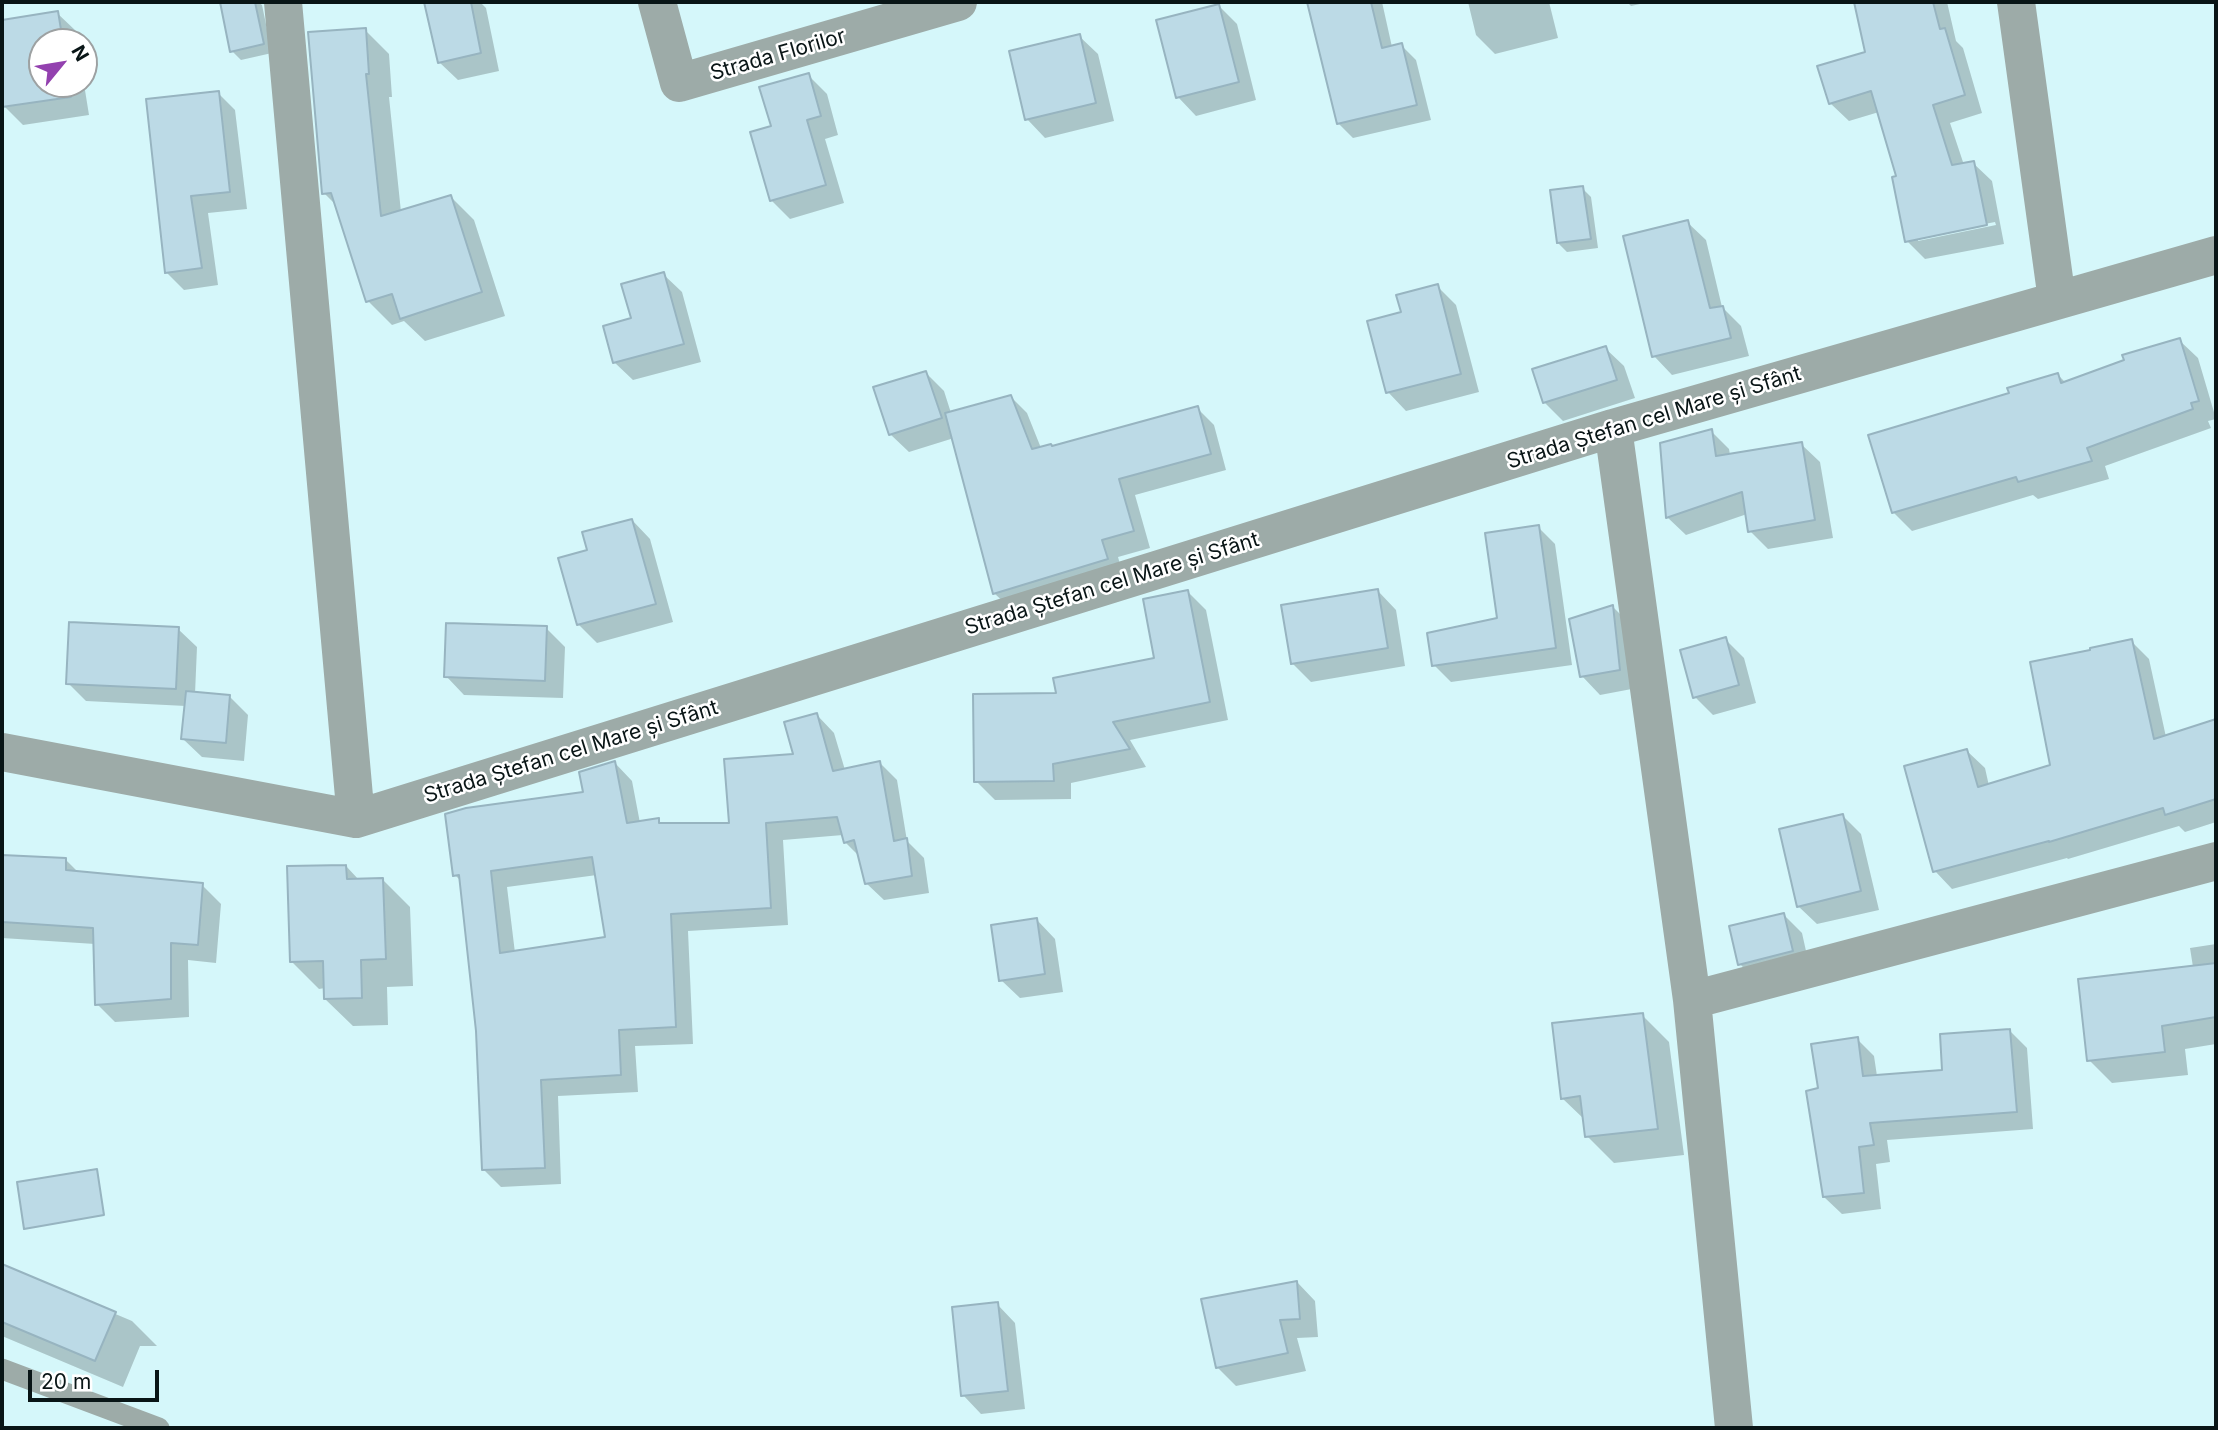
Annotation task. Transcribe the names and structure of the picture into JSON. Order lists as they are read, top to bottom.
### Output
{
  "streets": {
    "street": ["Strada Florilor", "Strada Ștefan cel Mare și Sfânt"]
  },
  "scale_bar": "20 m",
  "north": "top right"
}
